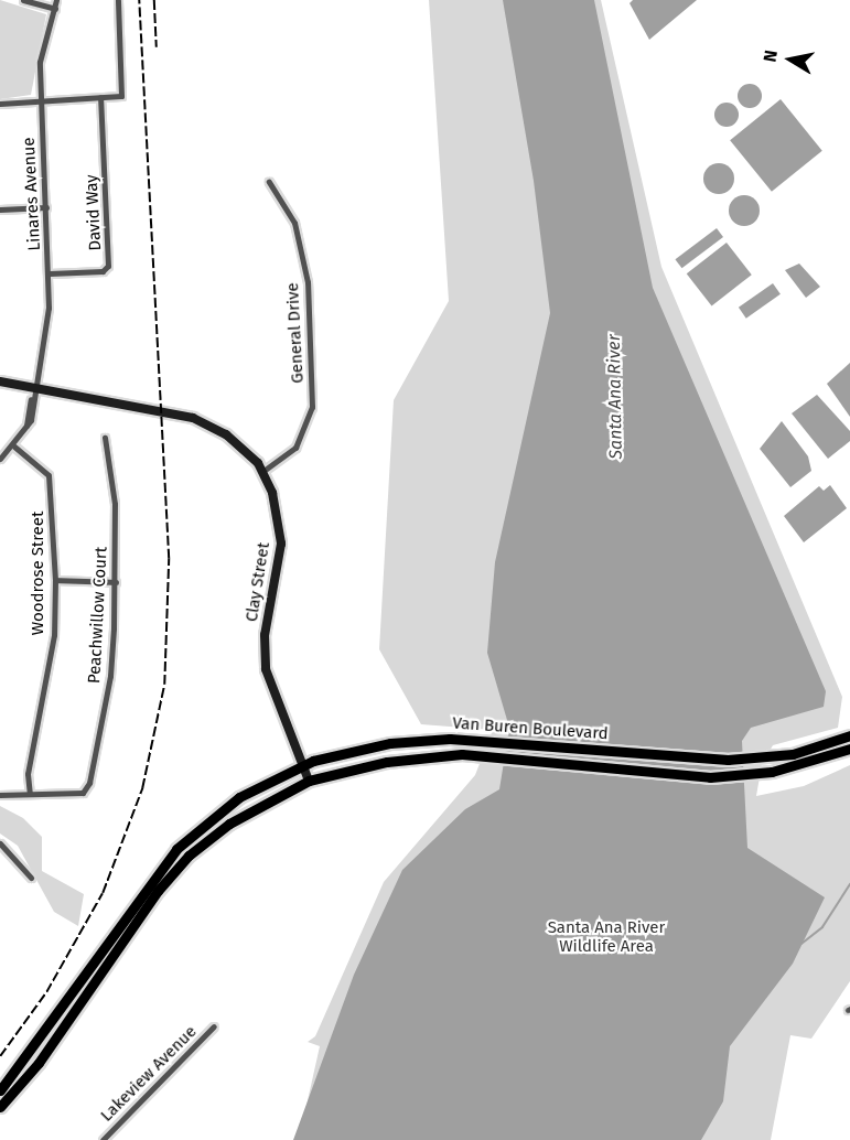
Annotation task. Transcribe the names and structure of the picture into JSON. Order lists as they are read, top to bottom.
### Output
{
  "streets": {
    "main road": ["Clay Street", "Van Buren Boulevard"],
    "street": [
      "Linares Avenue",
      "David Way",
      "General Drive",
      "Woodrose Street",
      "Peachwillow Court",
      "Lakeview Avenue"
    ]
  },
  "crossings": [
    ["Linares Avenue", "David Way"],
    ["Linares Avenue", "Woodrose Street"],
    ["Linares Avenue", "Clay Street"],
    ["General Drive", "Clay Street"],
    ["Woodrose Street", "Peachwillow Court"],
    ["Clay Street", "Van Buren Boulevard"]
  ],
  "water": ["Santa Ana River"],
  "parks": ["Santa Ana River Wildlife Area"],
  "north": "left"
}
